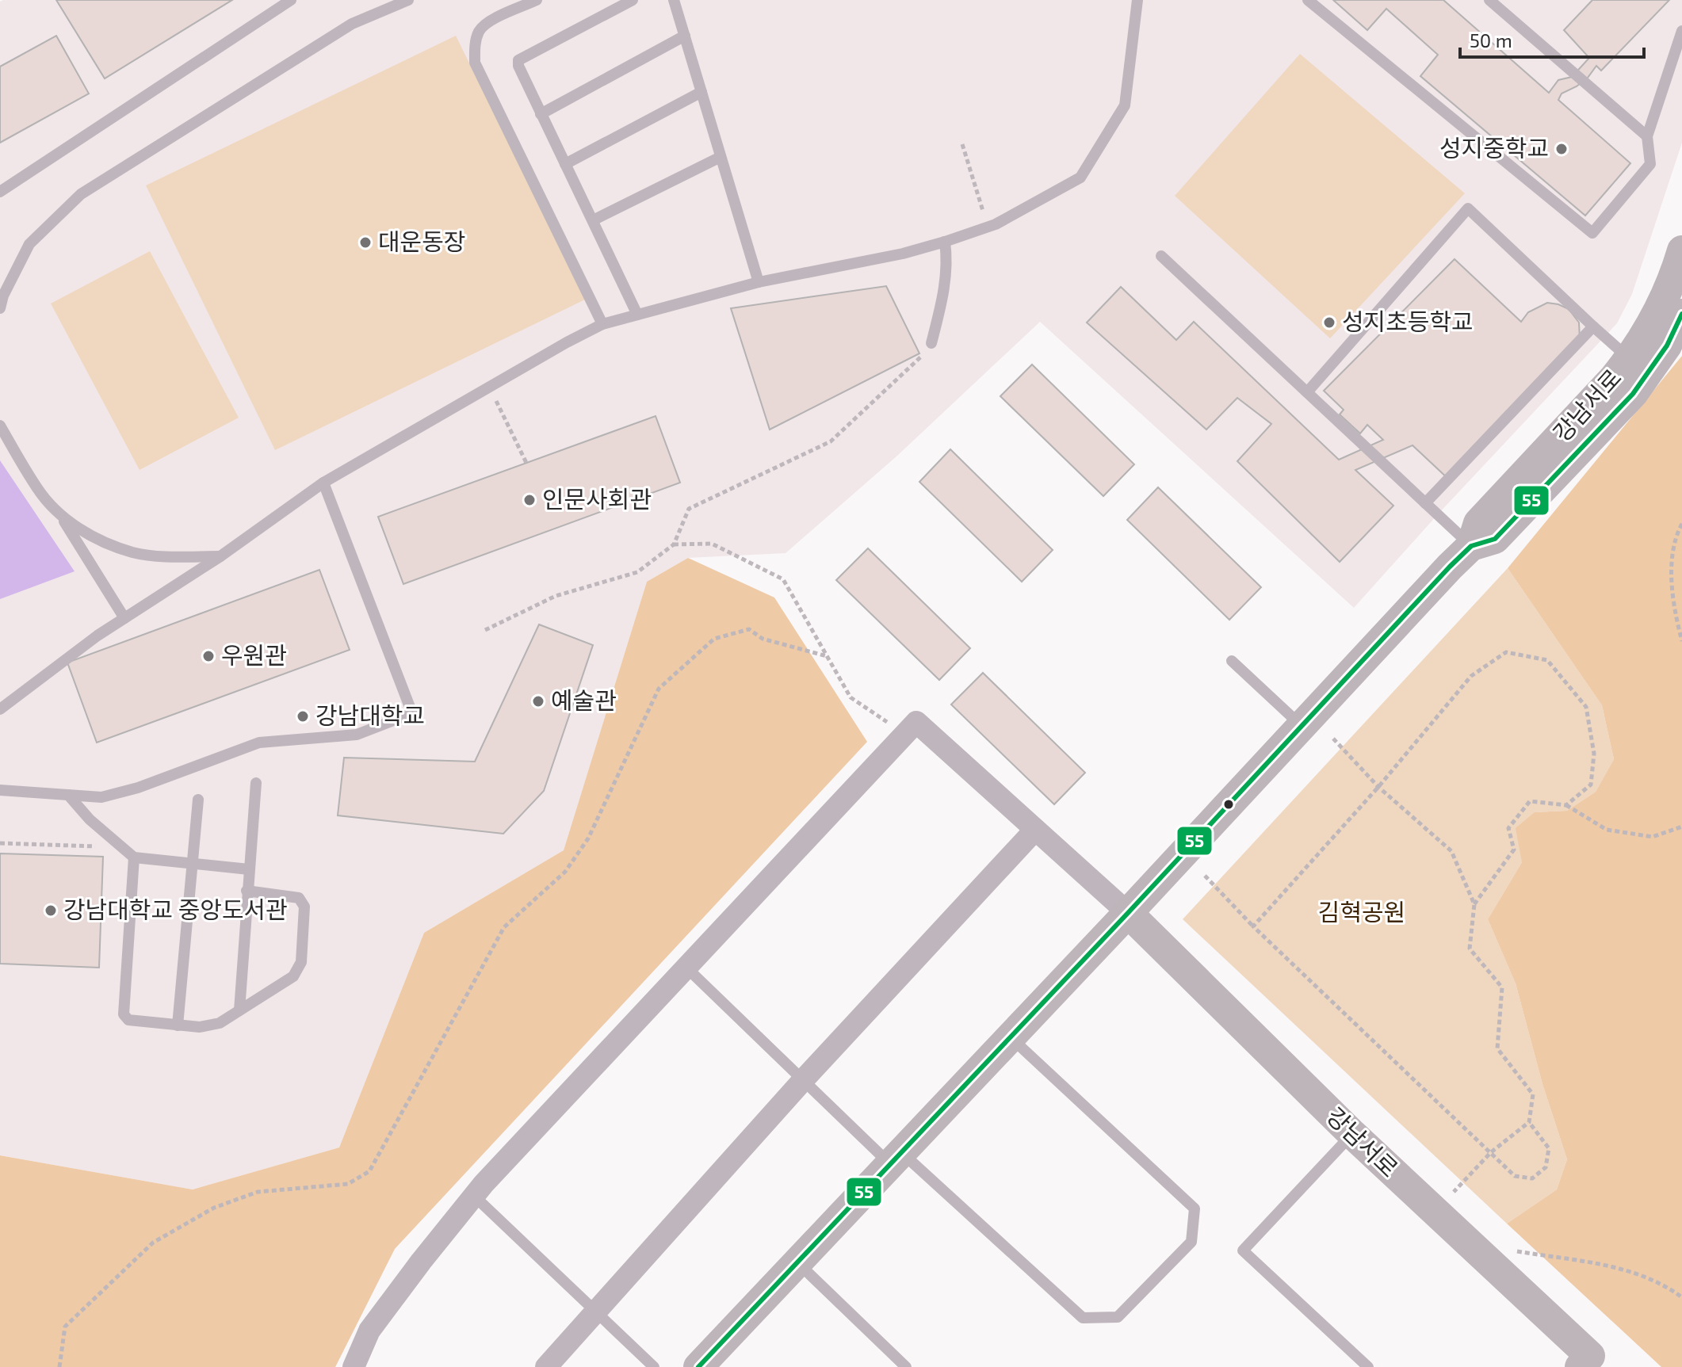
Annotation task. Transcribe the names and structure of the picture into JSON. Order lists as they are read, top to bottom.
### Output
{
  "streets": {
    "street": ["강남서로"]
  },
  "parks": ["김혁공원"],
  "places": [
    "성지중학교",
    "대운동장",
    "성지초등학교",
    "인문사회관",
    "우원관",
    "예술관",
    "강남대학교",
    "강남대학교 중앙도서관"
  ],
  "lines": ["transit line 55"],
  "scale_bar": "50 m"
}
